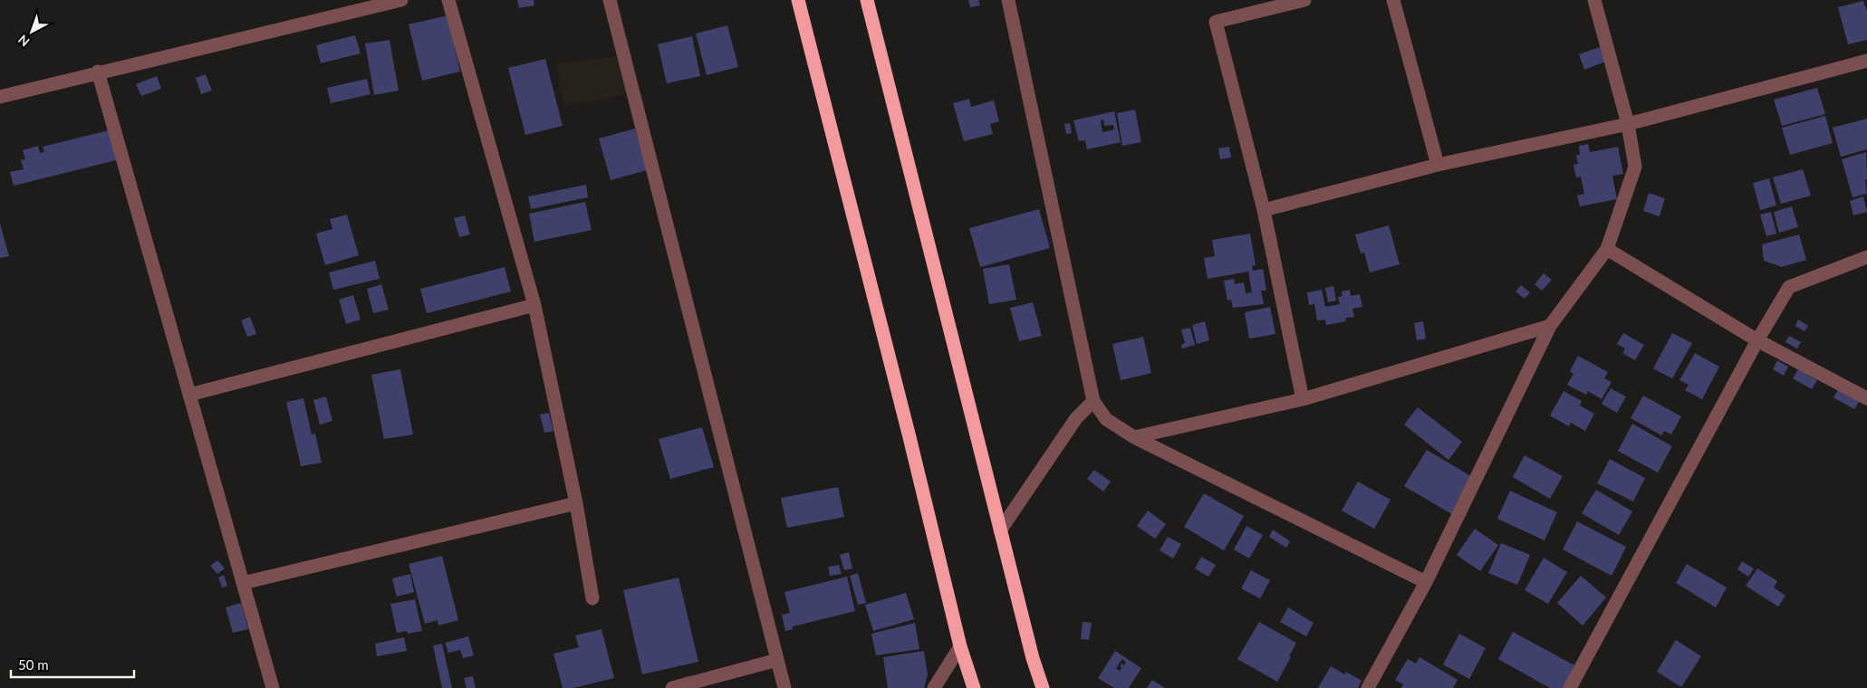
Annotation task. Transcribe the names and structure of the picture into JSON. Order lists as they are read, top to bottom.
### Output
{
  "scale_bar": "50 m",
  "north": "bottom left"
}
